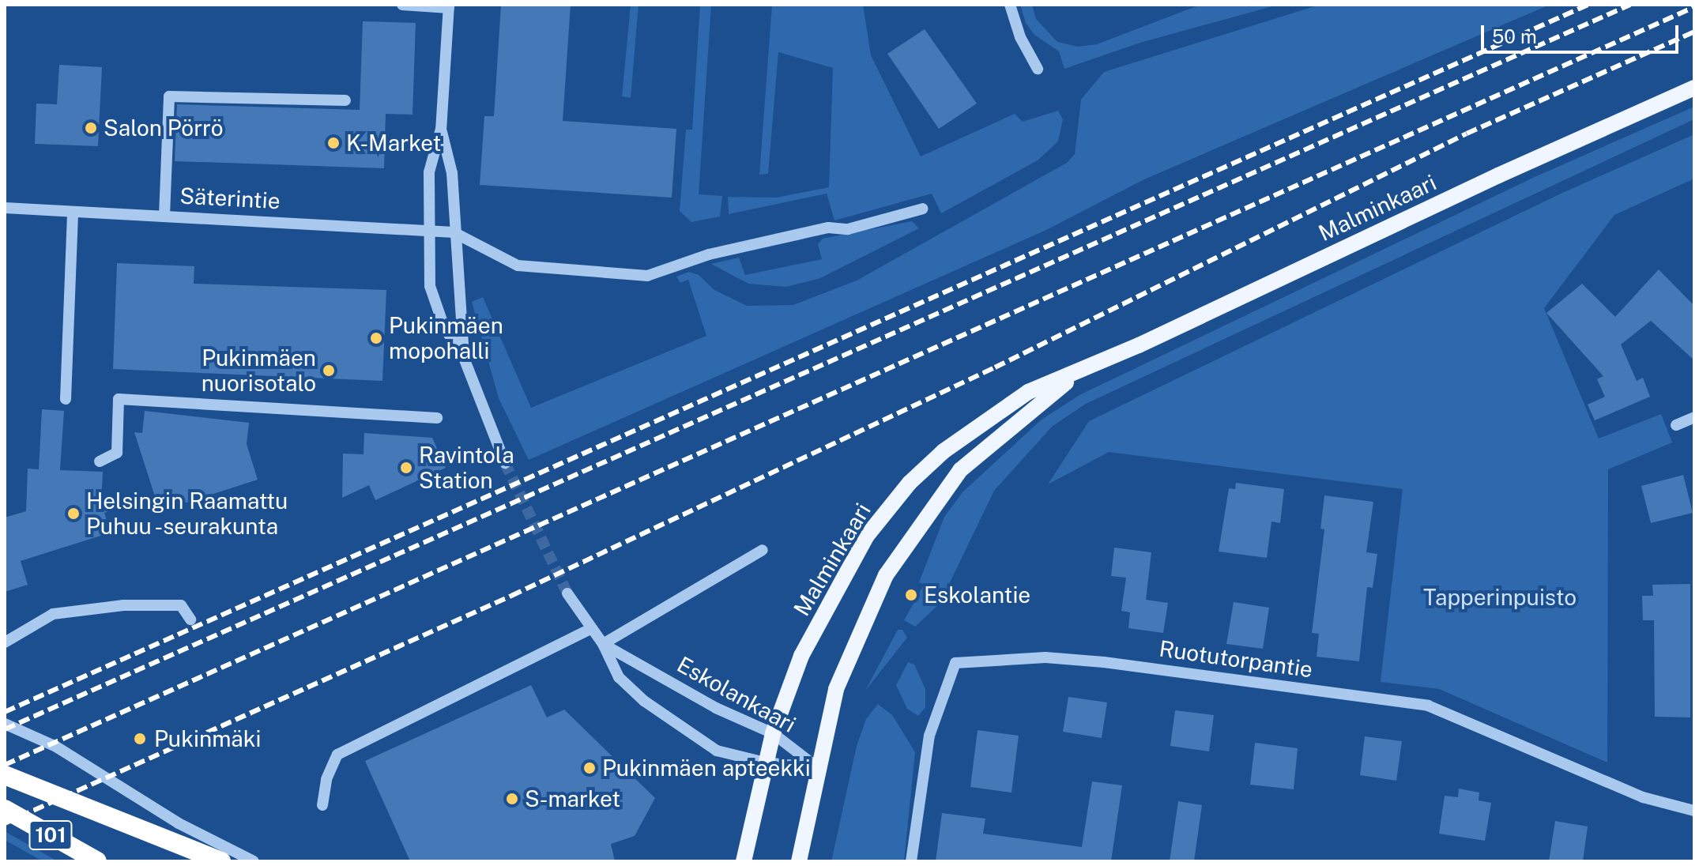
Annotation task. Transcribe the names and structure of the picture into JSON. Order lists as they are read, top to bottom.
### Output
{
  "streets": {
    "highway": ["101"],
    "main road": ["Malminkaari"],
    "street": ["Säterintie", "Ruotutorpantie", "Eskolankaari"]
  },
  "crossings": [
    ["Malminkaari", "Eskolankaari"]
  ],
  "parks": ["Tapperinpuisto"],
  "places": [
    "Salon Pörrö",
    "K-Market",
    "Pukinmäen mopohalli",
    "Pukinmäen nuorisotalo",
    "Ravintola Station",
    "Helsingin Raamattu Puhuu -seurakunta",
    "Eskolantie",
    "Pukinmäki",
    "Pukinmäen apteekki",
    "S-market"
  ],
  "scale_bar": "50 m"
}
